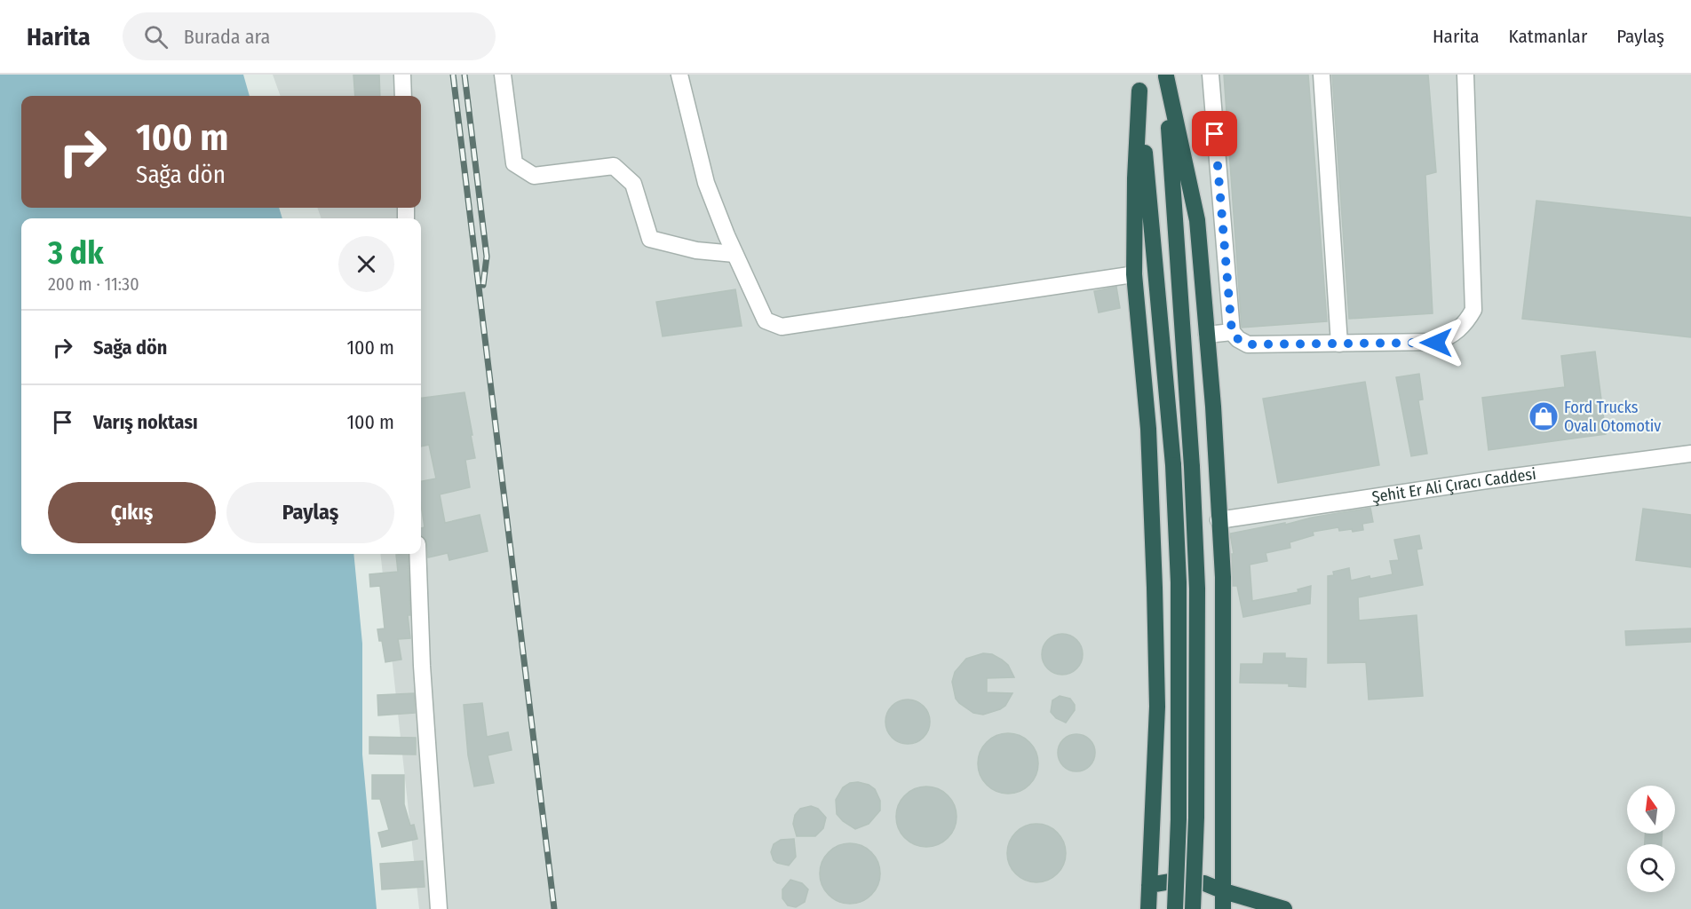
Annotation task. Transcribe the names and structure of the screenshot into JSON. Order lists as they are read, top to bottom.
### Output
{
  "streets": {
    "street": ["Şehit Er Ali Çıracı Caddesi"]
  },
  "places": {
    "shop": ["Ford Trucks Ovalı Otomotiv"]
  },
  "north": "top",
  "page": {
    "header": "Harita",
    "search": "Burada ara",
    "nav": ["Harita", "Katmanlar", "Paylaş"],
    "turn": ["100 m", "Sağa dön"],
    "heading": ["3 dk", "200 m · 11:30"],
    "list": [
      {
        "name": "Sağa dön",
        "value": "100 m"
      },
      {
        "name": "Varış noktası",
        "value": "100 m"
      }
    ],
    "buttons": ["Çıkış", "Paylaş"]
  }
}
